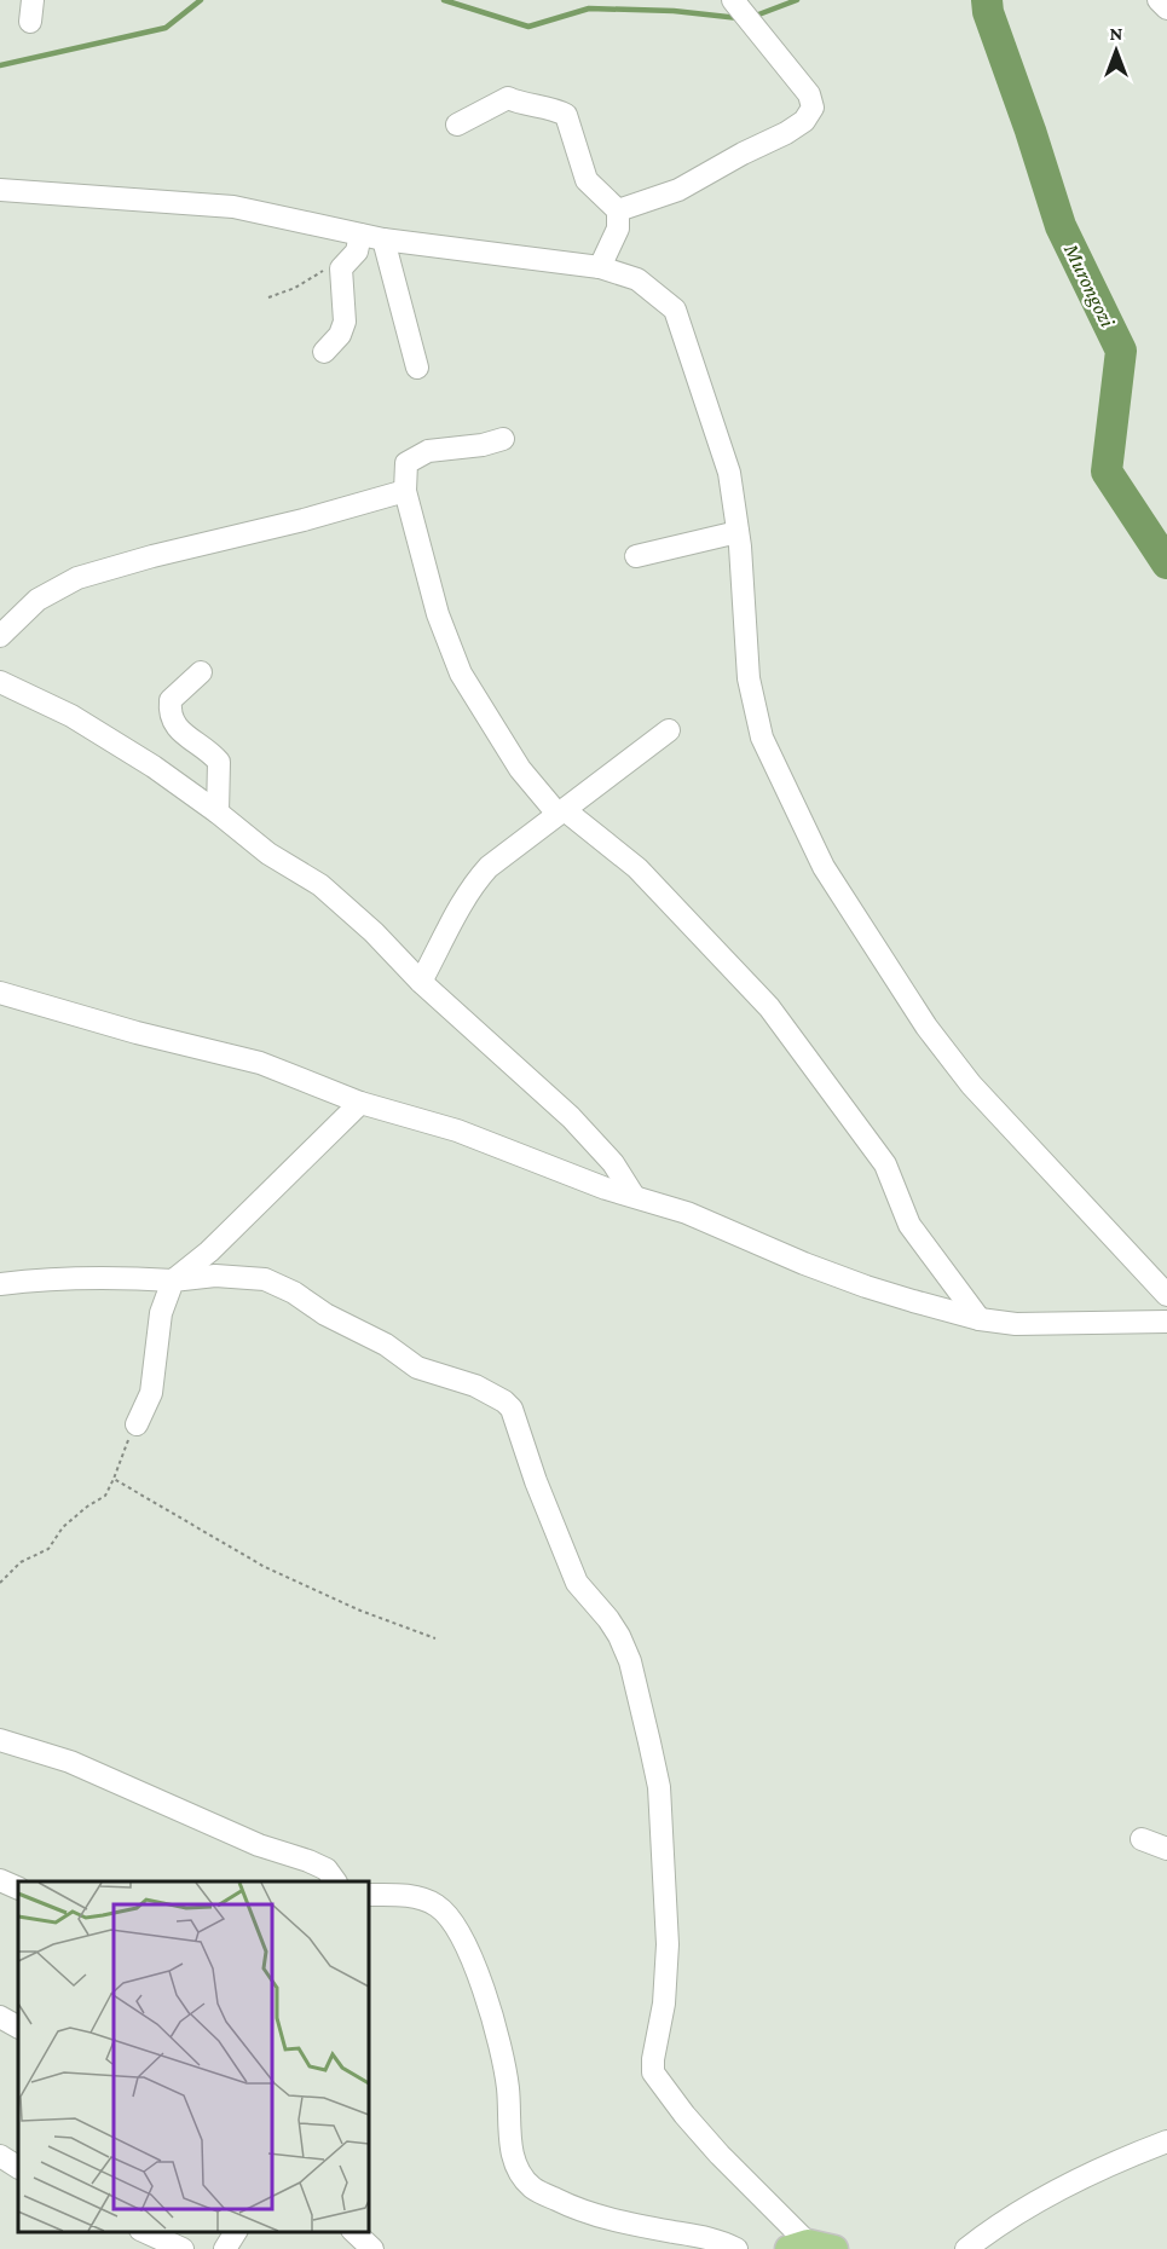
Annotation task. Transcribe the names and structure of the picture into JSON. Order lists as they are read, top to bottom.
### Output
{
  "water": ["Murongozi"],
  "north": "top"
}
